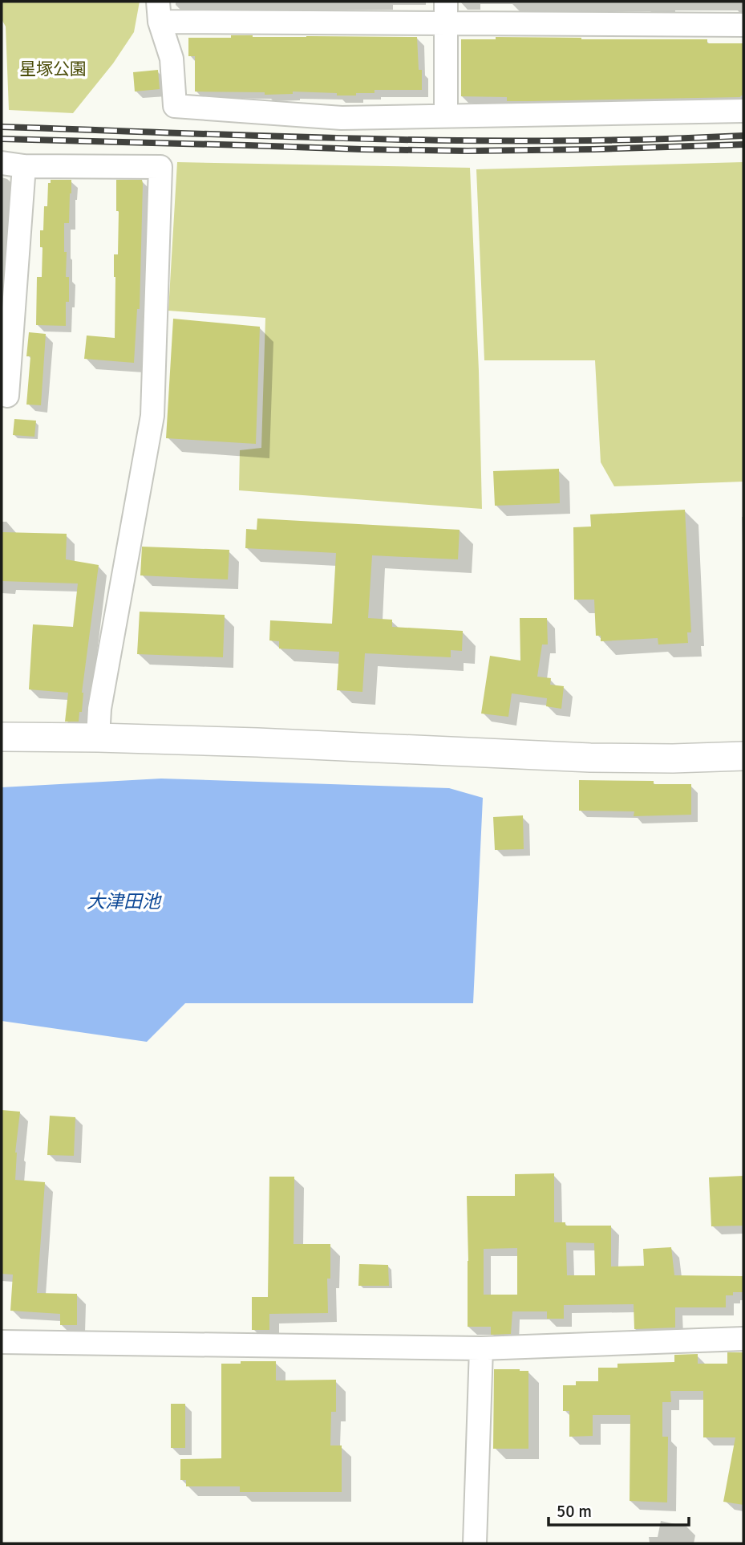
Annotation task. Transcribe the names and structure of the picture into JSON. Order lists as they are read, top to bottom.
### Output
{
  "water": ["大津田池"],
  "parks": ["星塚公園"],
  "scale_bar": "50 m"
}
